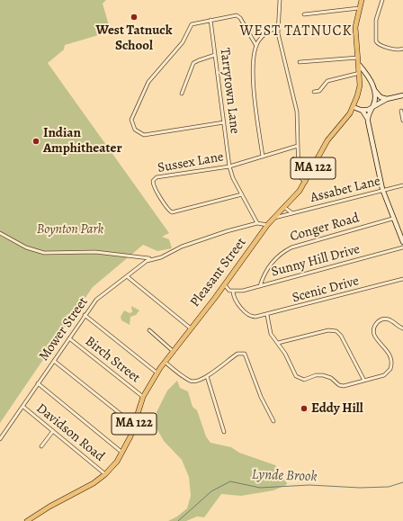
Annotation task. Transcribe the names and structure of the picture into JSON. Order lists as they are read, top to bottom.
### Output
{
  "streets": {
    "main road": ["MA 122", "Pleasant Street"],
    "street": [
      "Tarrytown Lane",
      "Sussex Lane",
      "Assabet Lane",
      "Conger Road",
      "Sunny Hill Drive",
      "Scenic Drive",
      "Mower Street",
      "Birch Street",
      "Davidson Road"
    ]
  },
  "crossings": [
    ["Tarrytown Lane", "Sussex Lane"],
    ["Tarrytown Lane", "Mower Street"],
    ["Assabet Lane", "Pleasant Street"],
    ["Conger Road", "Sunny Hill Drive"],
    ["Sunny Hill Drive", "Scenic Drive"],
    ["Pleasant Street", "Mower Street"],
    ["Pleasant Street", "Birch Street"],
    ["Pleasant Street", "Davidson Road"],
    ["Mower Street", "Birch Street"],
    ["Mower Street", "Davidson Road"]
  ],
  "districts": ["WEST TATNUCK"],
  "water": ["Lynde Brook"],
  "parks": ["Boynton Park"],
  "places": ["West Tatnuck School", "Indian Amphitheater", "Eddy Hill"]
}
